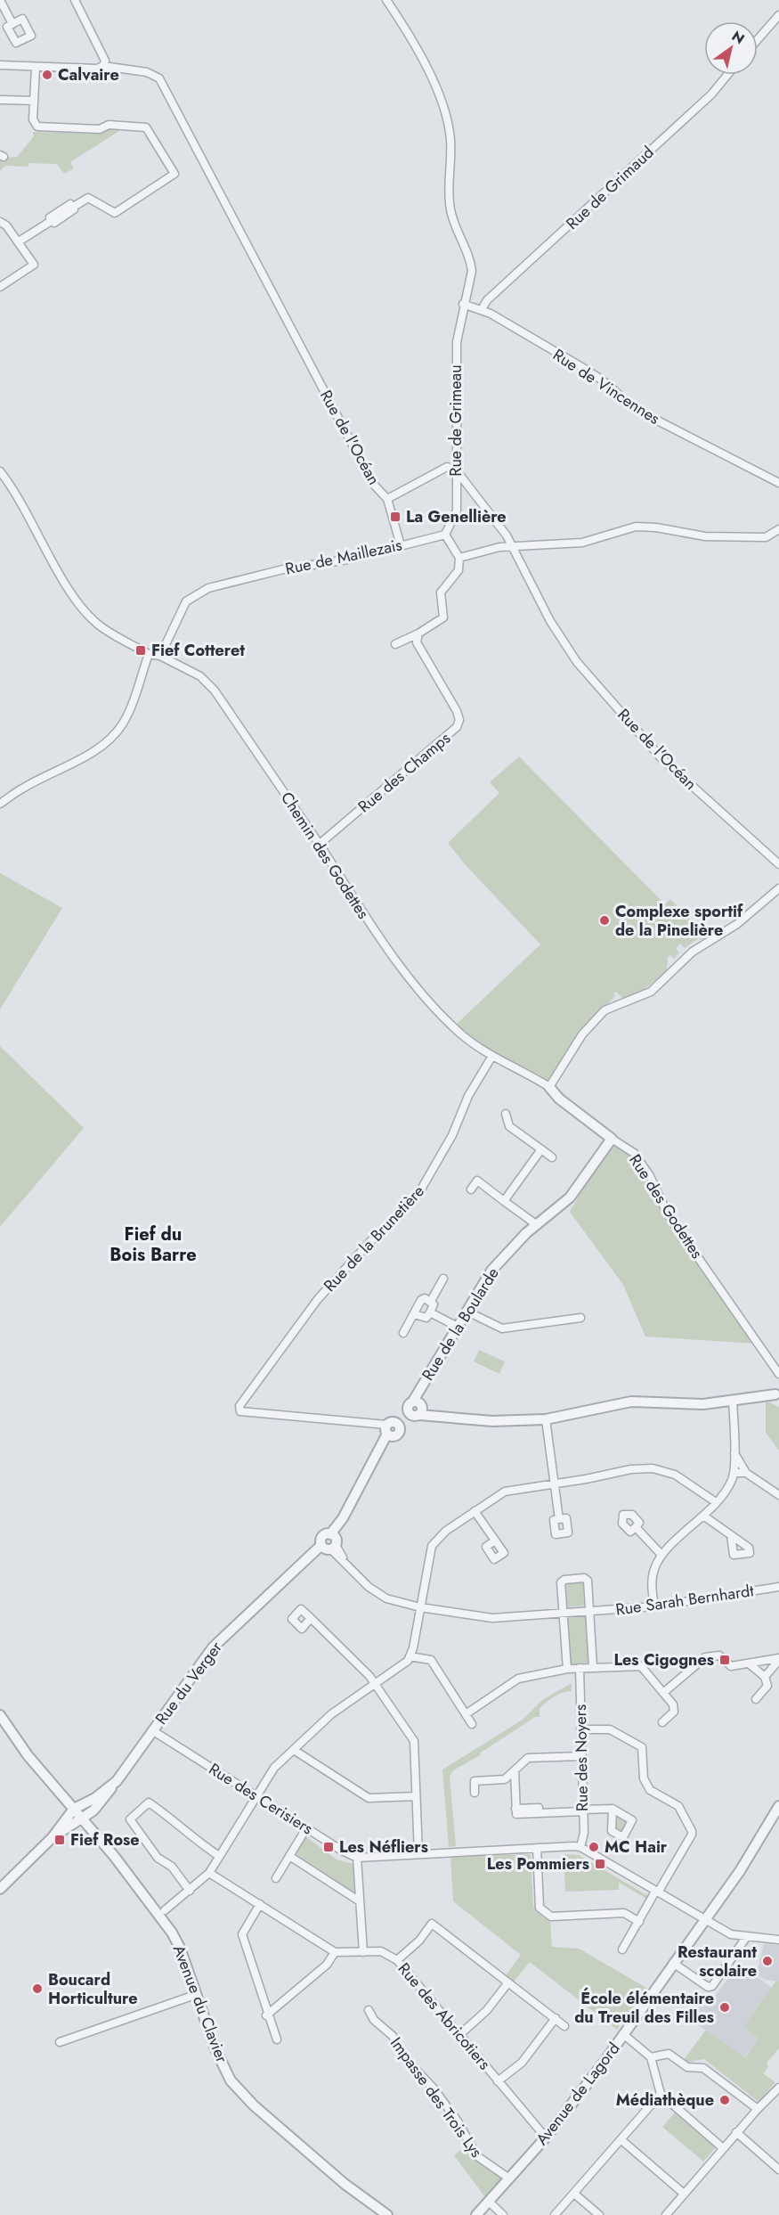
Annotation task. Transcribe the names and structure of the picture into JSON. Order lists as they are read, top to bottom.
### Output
{
  "streets": {
    "street": [
      "Rue de Grimaud",
      "Rue de Vincennes",
      "Rue de Grimeau",
      "Rue de l'Océan",
      "Rue de Maillezais",
      "Rue des Champs",
      "Chemin des Godettes",
      "Rue des Godettes",
      "Rue de la Brunetière",
      "Rue de la Boularde",
      "Rue Sarah Bernhardt",
      "Rue du Verger",
      "Rue des Noyers",
      "Rue des Cerisiers",
      "Avenue du Clavier",
      "Rue des Abricotiers",
      "Avenue de Lagord",
      "Impasse des Trois Lys"
    ]
  },
  "crossings": [
    ["Rue de Grimaud", "Rue de Vincennes"],
    ["Rue de Vincennes", "Rue de Grimeau"],
    ["Rue de Grimeau", "Rue de l'Océan"],
    ["Rue de Grimeau", "Rue de Maillezais"],
    ["Rue de Maillezais", "Chemin des Godettes"],
    ["Rue des Champs", "Chemin des Godettes"],
    ["Chemin des Godettes", "Rue des Godettes"],
    ["Chemin des Godettes", "Rue de la Brunetière"],
    ["Rue des Godettes", "Rue de la Brunetière"],
    ["Rue des Godettes", "Rue de la Boularde"],
    ["Rue de la Brunetière", "Rue de la Boularde"],
    ["Rue de la Brunetière", "Rue du Verger"],
    ["Rue de la Boularde", "Rue du Verger"],
    ["Rue Sarah Bernhardt", "Rue du Verger"],
    ["Rue du Verger", "Rue des Cerisiers"],
    ["Rue du Verger", "Avenue du Clavier"],
    ["Rue des Abricotiers", "Avenue de Lagord"],
    ["Avenue de Lagord", "Impasse des Trois Lys"]
  ],
  "districts": ["Fief du Bois Barre"],
  "places": {
    "other": [
      "Calvaire",
      "Complexe sportif de la Pinelière",
      "MC Hair",
      "Restaurant scolaire",
      "Boucard Horticulture",
      "École élémentaire du Treuil des Filles",
      "Médiathèque"
    ],
    "transit": [
      "La Genellière",
      "Fief Cotteret",
      "Les Cigognes",
      "Fief Rose",
      "Les Néfliers",
      "Les Pommiers"
    ]
  },
  "north": "top right"
}
